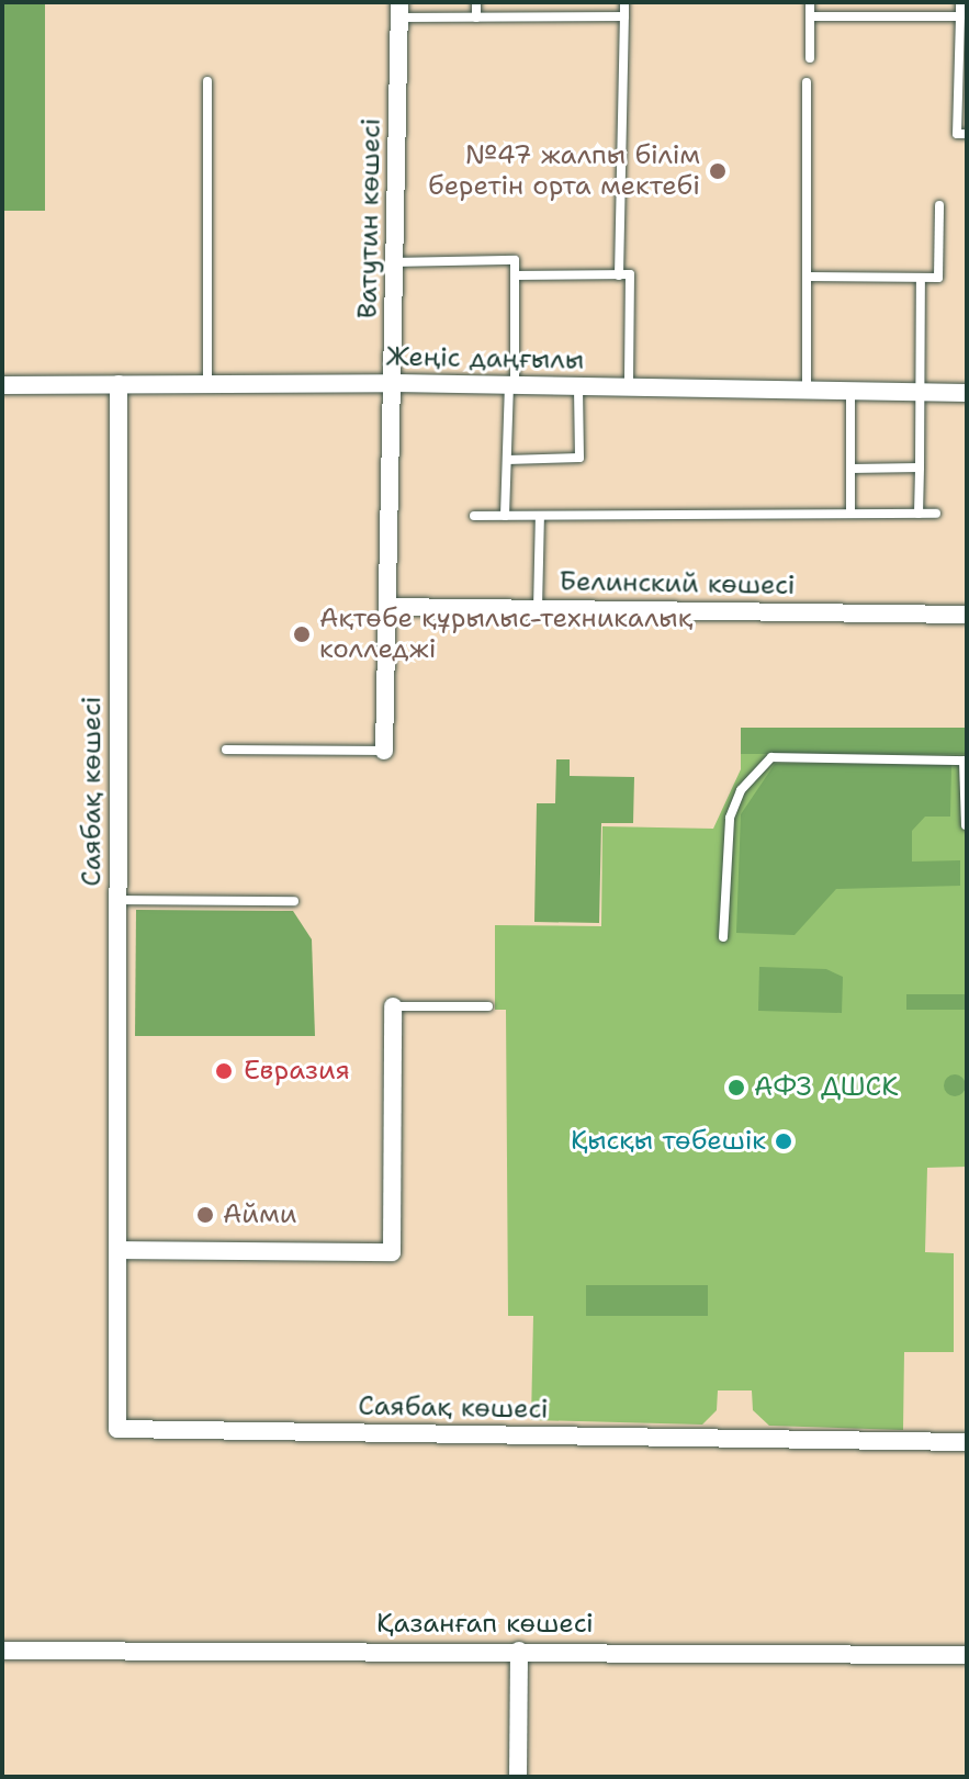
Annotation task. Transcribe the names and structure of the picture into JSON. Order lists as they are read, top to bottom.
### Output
{
  "streets": {
    "street": [
      "Ватутин көшесі",
      "Жеңіс даңғылы",
      "Белинский көшесі",
      "Саябақ көшесі",
      "Қазанғап көшесі"
    ]
  },
  "crossings": [
    ["Ватутин көшесі", "Жеңіс даңғылы"],
    ["Ватутин көшесі", "Белинский көшесі"],
    ["Жеңіс даңғылы", "Саябақ көшесі"]
  ],
  "places": [
    "№47 жалпы білім беретін орта мектебі",
    "Ақтөбе құрылыс-техникалық колледжі",
    "Евразия",
    "АФЗ ДШСК",
    "Қысқы төбешік",
    "Айми"
  ]
}
